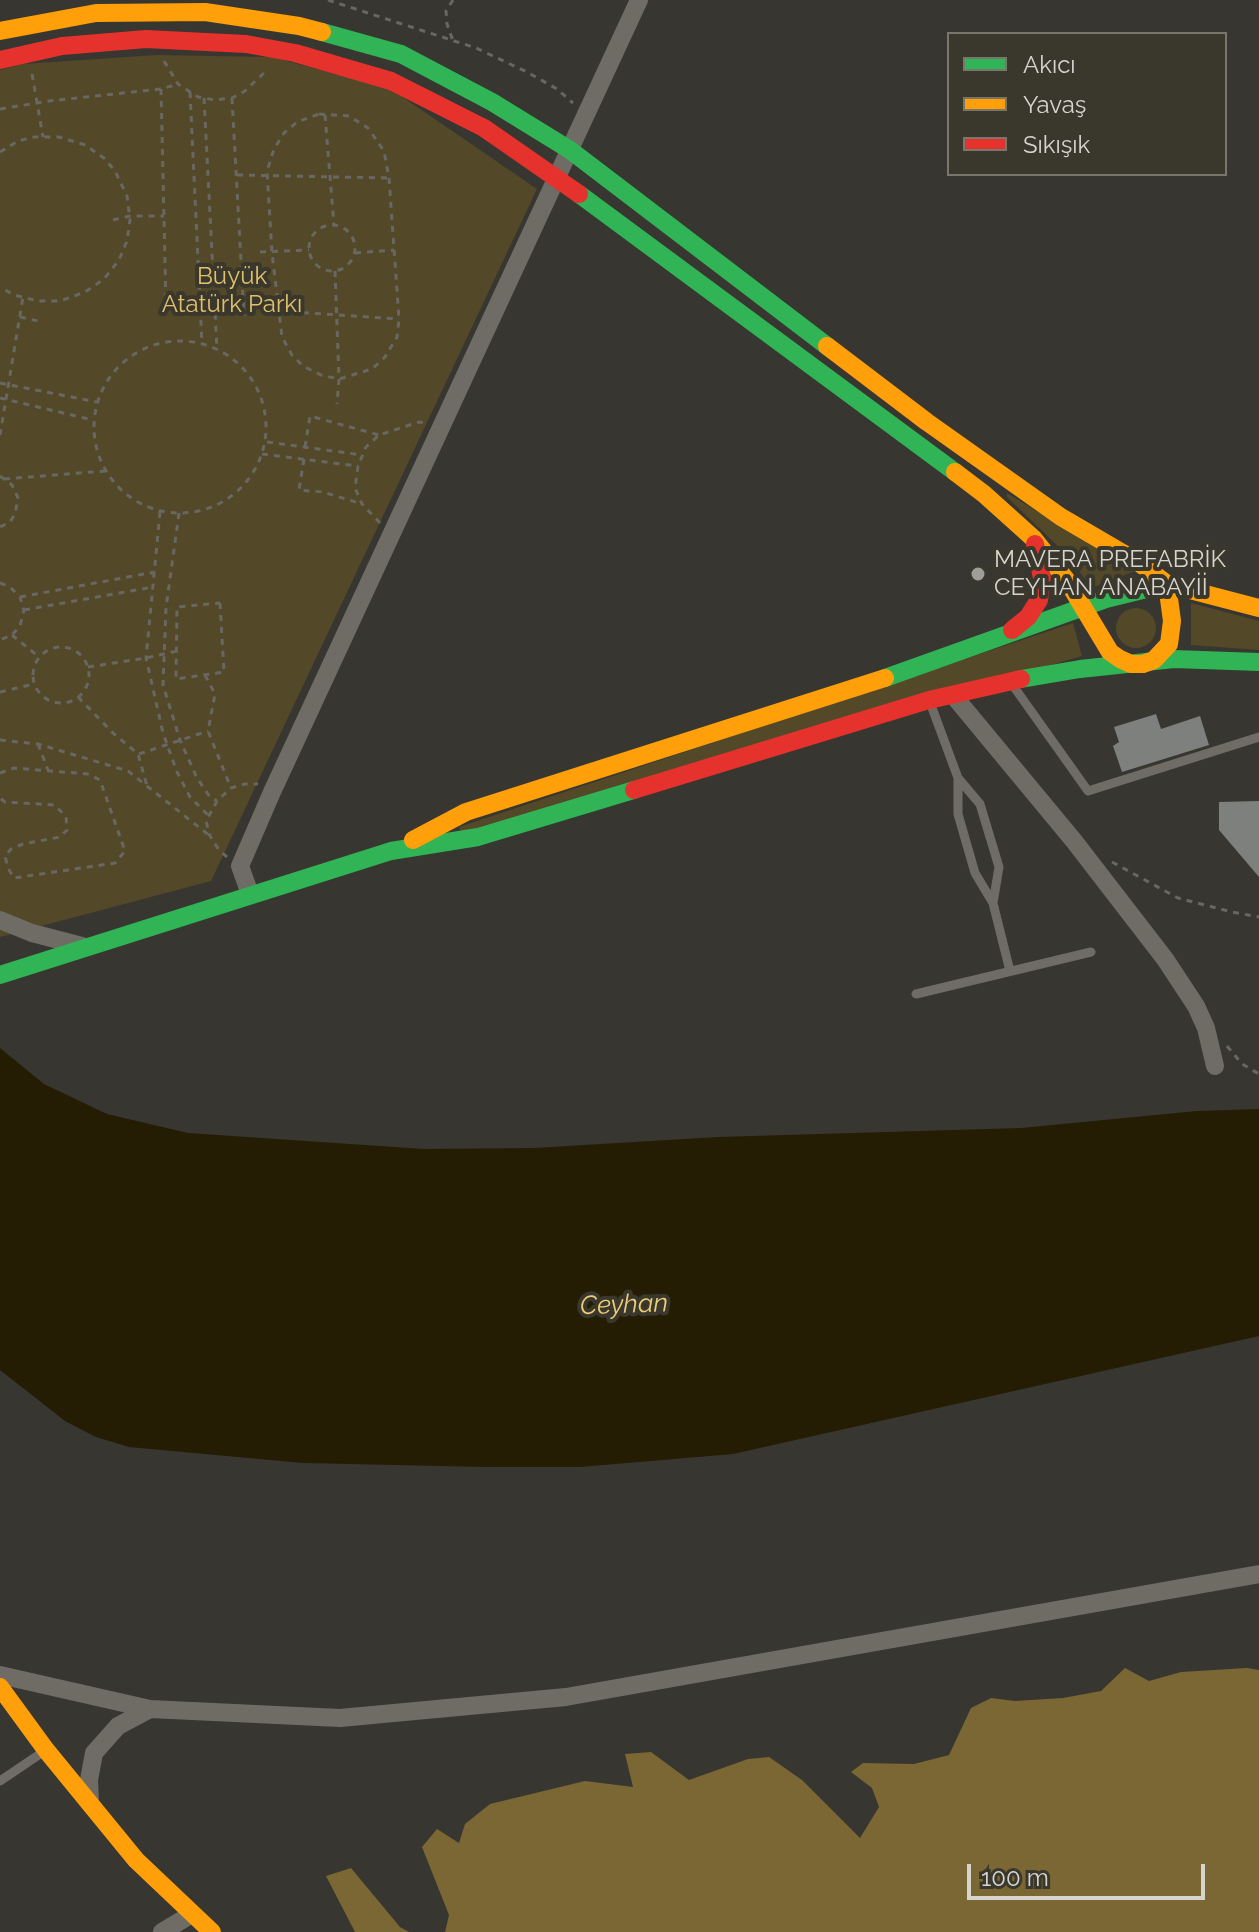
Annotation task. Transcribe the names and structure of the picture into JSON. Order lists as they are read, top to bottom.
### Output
{
  "water": ["Ceyhan"],
  "parks": ["Büyük Atatürk Parkı"],
  "places": ["MAVERA PREFABRİK CEYHAN ANABAYİİ"],
  "legend": ["Akıcı", "Yavaş", "Sıkışık"],
  "scale_bar": "100 m"
}
